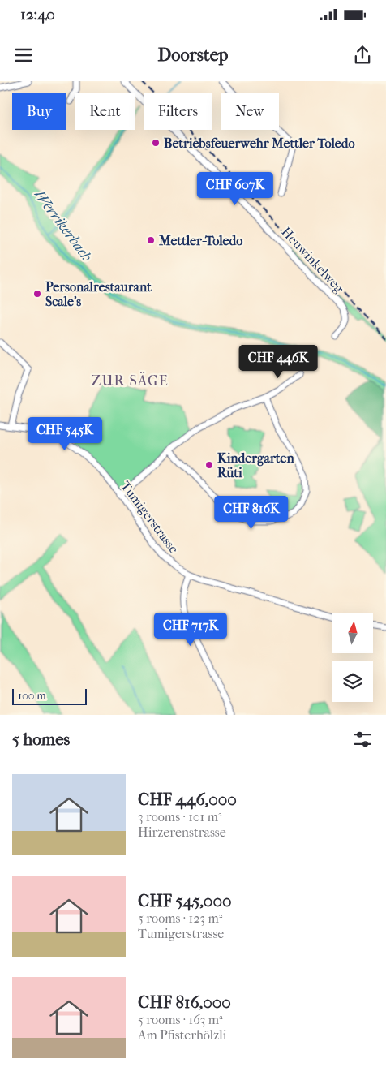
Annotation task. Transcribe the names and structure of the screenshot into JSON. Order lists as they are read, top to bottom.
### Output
{
  "streets": {
    "street": ["Heuwinkelweg", "Tumigerstrasse"]
  },
  "districts": ["ZUR SÄGE"],
  "water": ["Werrikerbach"],
  "places": [
    "Betriebsfeuerwehr Mettler Toledo",
    "Mettler-Toledo",
    "Personalrestaurant Scale's",
    "Kindergarten Rüti"
  ],
  "scale_bar": "100 m",
  "north": "top",
  "page": {
    "status": "12:40",
    "header": "Doorstep",
    "chip": [
      "Buy",
      "Rent",
      "Filters",
      "New"
    ],
    "price": [
      "CHF 607K",
      "CHF 446K",
      "CHF 545K",
      "CHF 816K",
      "CHF 717K"
    ],
    "scale": "100 m",
    "heading": "5 homes",
    "list": [
      {
        "name": "CHF 446,000",
        "note": "3 rooms · 101 m² · Hirzerenstrasse"
      },
      {
        "name": "CHF 545,000",
        "note": "5 rooms · 123 m² · Tumigerstrasse"
      },
      {
        "name": "CHF 816,000",
        "note": "5 rooms · 163 m² · Am Pfisterhölzli"
      }
    ]
  }
}
